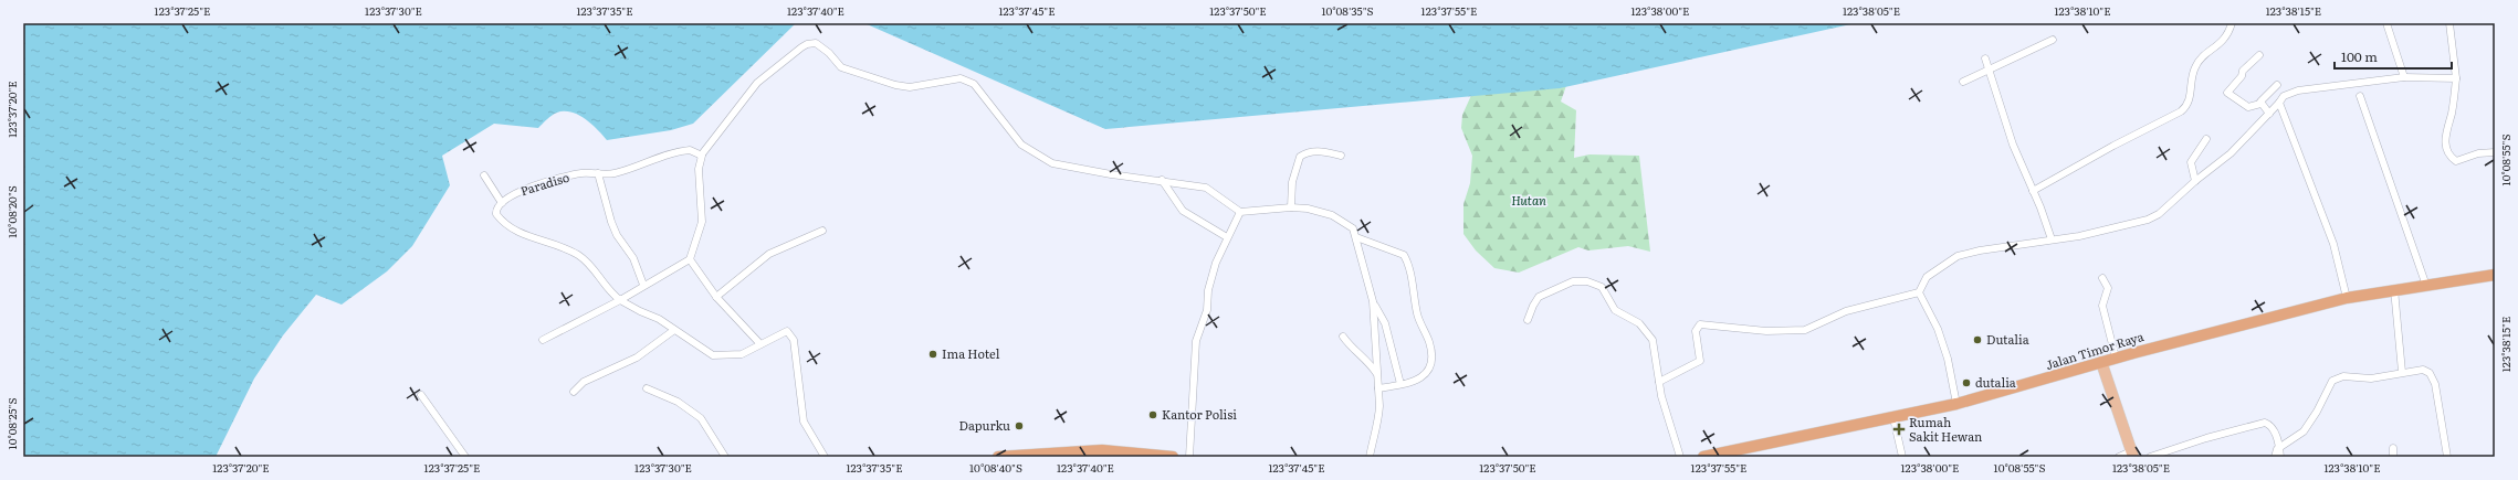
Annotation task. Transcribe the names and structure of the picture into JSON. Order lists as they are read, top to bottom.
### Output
{
  "streets": {
    "highway": ["Jalan Timor Raya"],
    "street": ["Paradiso"]
  },
  "parks": ["Hutan"],
  "places": {
    "other": [
      "Dutalia",
      "Ima Hotel",
      "dutalia",
      "Kantor Polisi",
      "Dapurku"
    ],
    "health": ["Rumah Sakit Hewan"]
  },
  "scale_bar": "100 m",
  "coordinates": [
    "123°37'25\"E",
    "123°37'30\"E",
    "123°37'35\"E",
    "123°37'40\"E",
    "123°37'45\"E",
    "123°37'50\"E",
    "10°08'35\"S",
    "123°37'55\"E",
    "123°38'00\"E",
    "123°38'05\"E",
    "123°38'10\"E",
    "123°38'15\"E",
    "123°37'20\"E",
    "10°08'55\"S",
    "10°08'20\"S",
    "10°08'25\"S",
    "10°08'40\"S"
  ]
}
